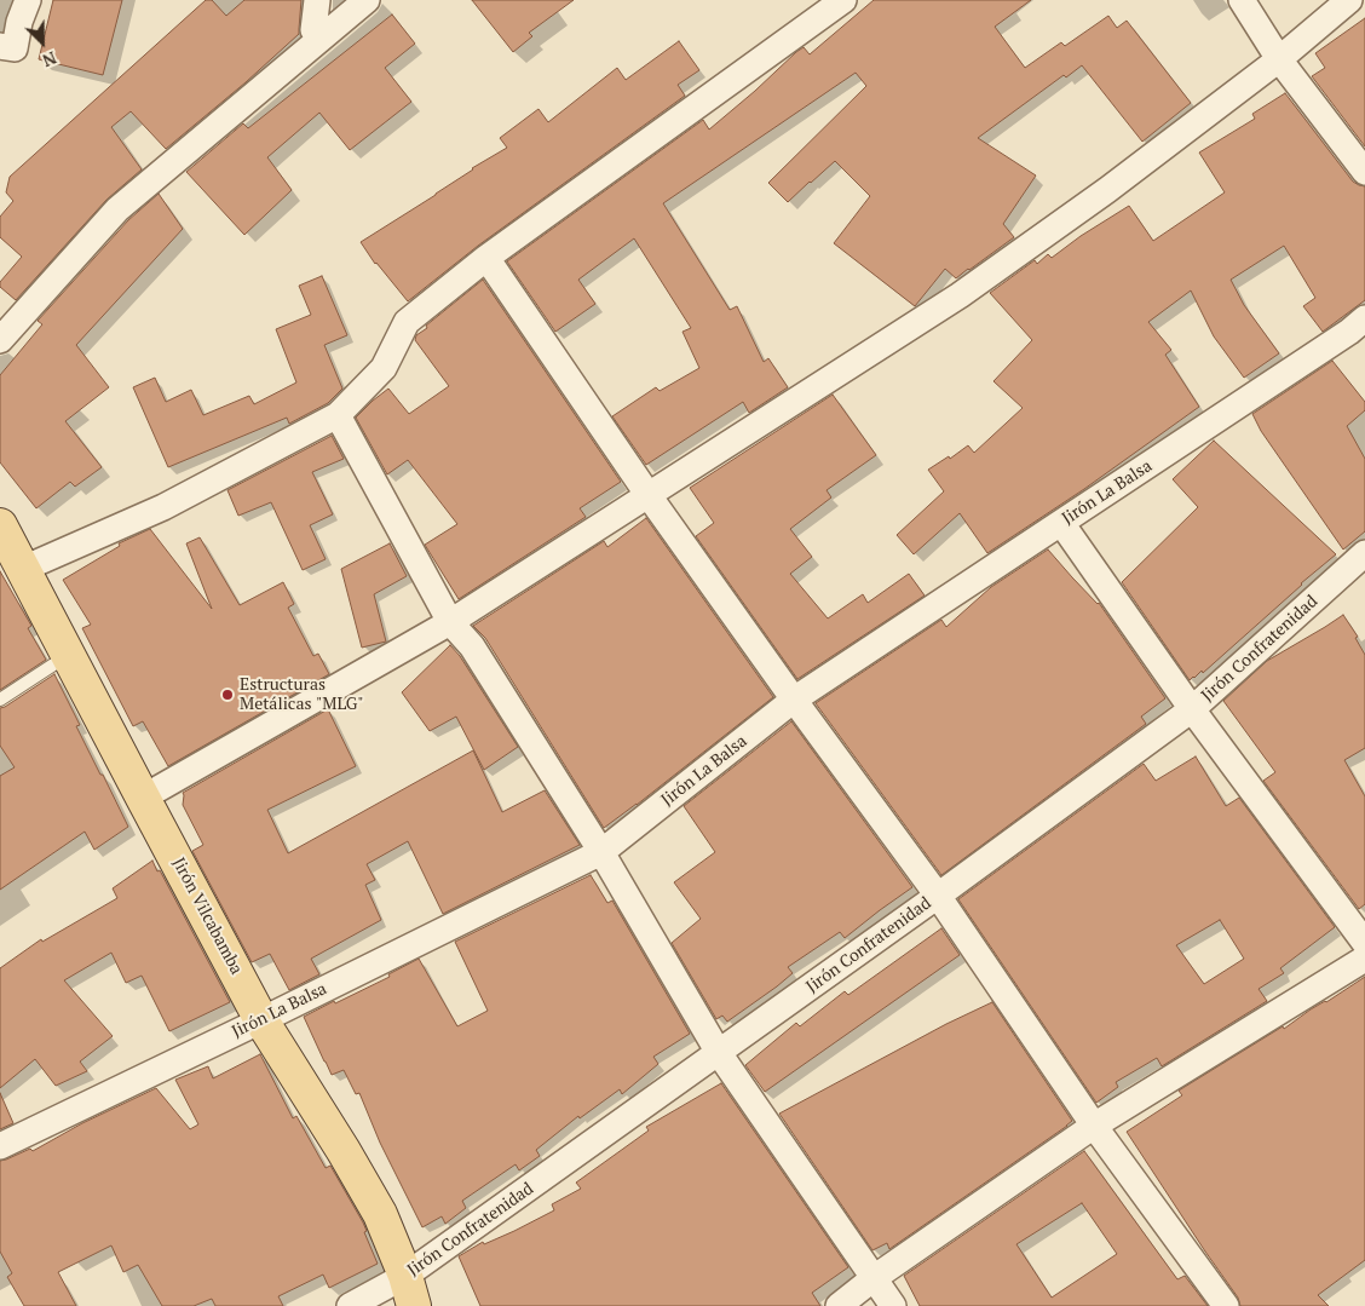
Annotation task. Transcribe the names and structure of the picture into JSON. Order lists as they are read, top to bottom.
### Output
{
  "streets": {
    "main road": ["Jirón Vilcabamba"],
    "street": ["Jirón La Balsa", "Jirón Confratenidad"]
  },
  "crossings": [
    ["Jirón La Balsa", "Jirón Vilcabamba"],
    ["Jirón Confratenidad", "Jirón Vilcabamba"]
  ],
  "places": ["Estructuras Metálicas \"MLG\""],
  "north": "bottom right"
}
